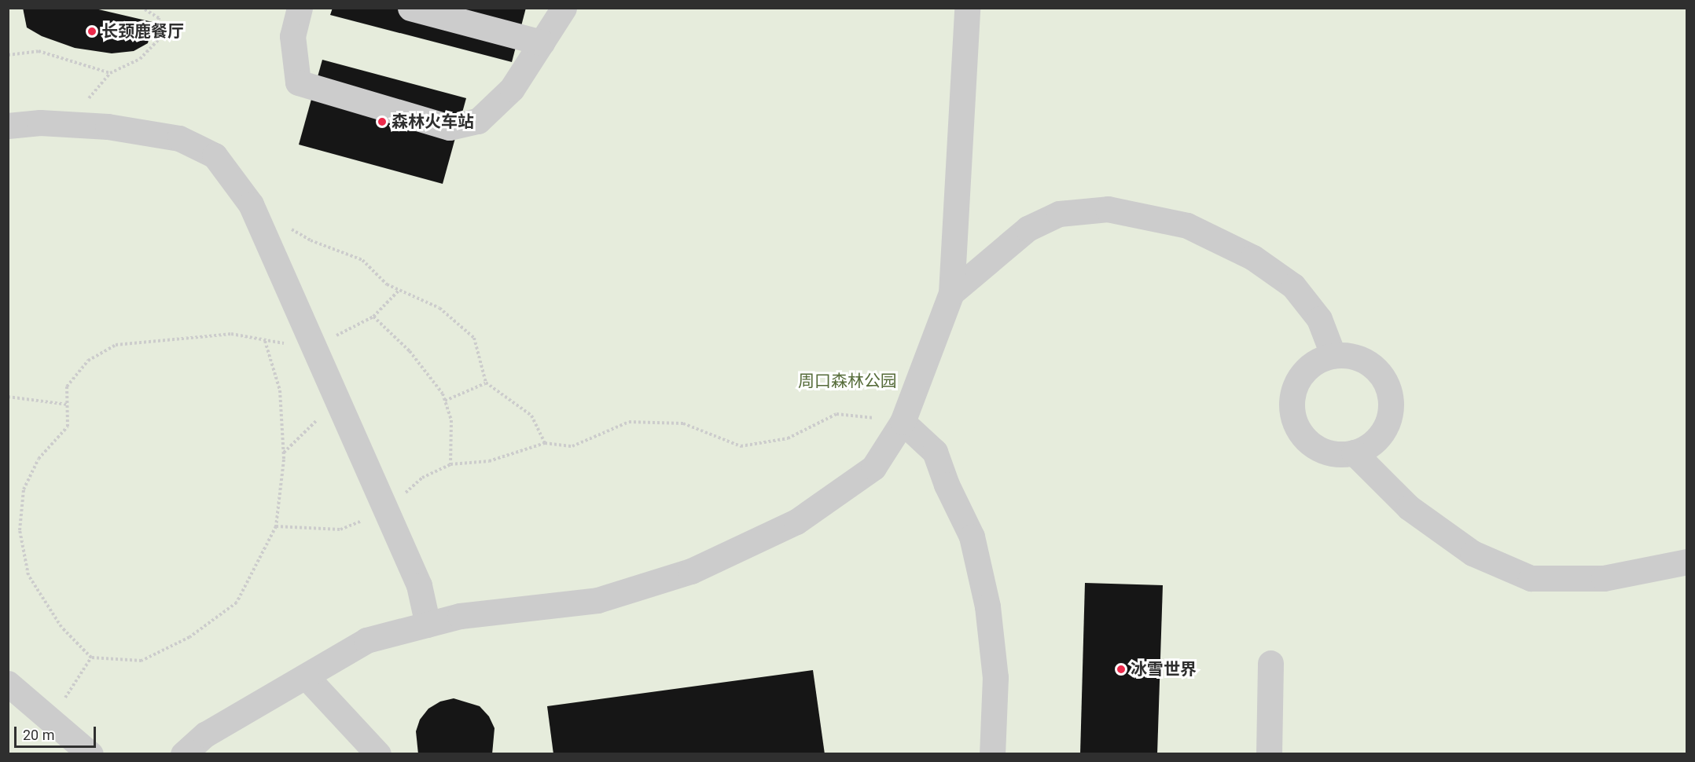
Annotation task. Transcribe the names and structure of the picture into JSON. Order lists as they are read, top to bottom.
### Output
{
  "parks": ["周口森林公园"],
  "places": ["长颈鹿餐厅", "森林火车站", "冰雪世界"],
  "scale_bar": "20 m"
}
